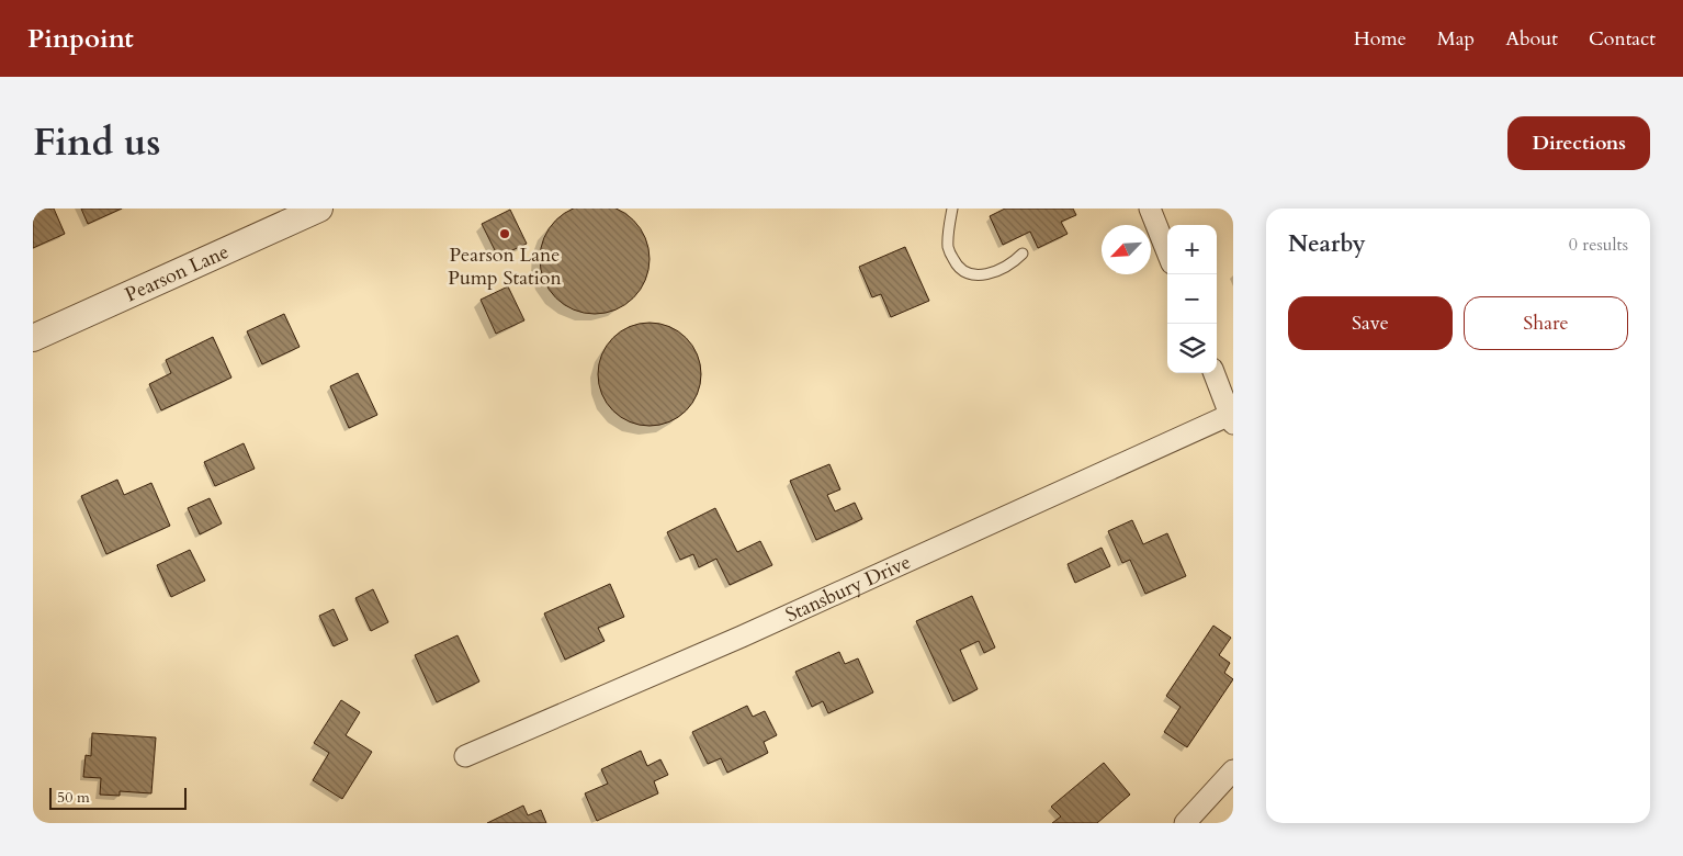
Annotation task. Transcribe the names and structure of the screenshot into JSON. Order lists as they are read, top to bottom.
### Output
{
  "streets": {
    "street": ["Pearson Lane", "Stansbury Drive"]
  },
  "places": ["Pearson Lane Pump Station"],
  "scale_bar": "50 m",
  "north": "bottom left",
  "page": {
    "header": "Pinpoint",
    "nav": [
      "Home",
      "Map",
      "About",
      "Contact"
    ],
    "title": "Find us",
    "buttons": [
      "Directions",
      ["Save", "Share"]
    ],
    "heading": ["Nearby", "0 results"],
    "map_buttons": ["+", "−"],
    "scale": "50 m"
  }
}
